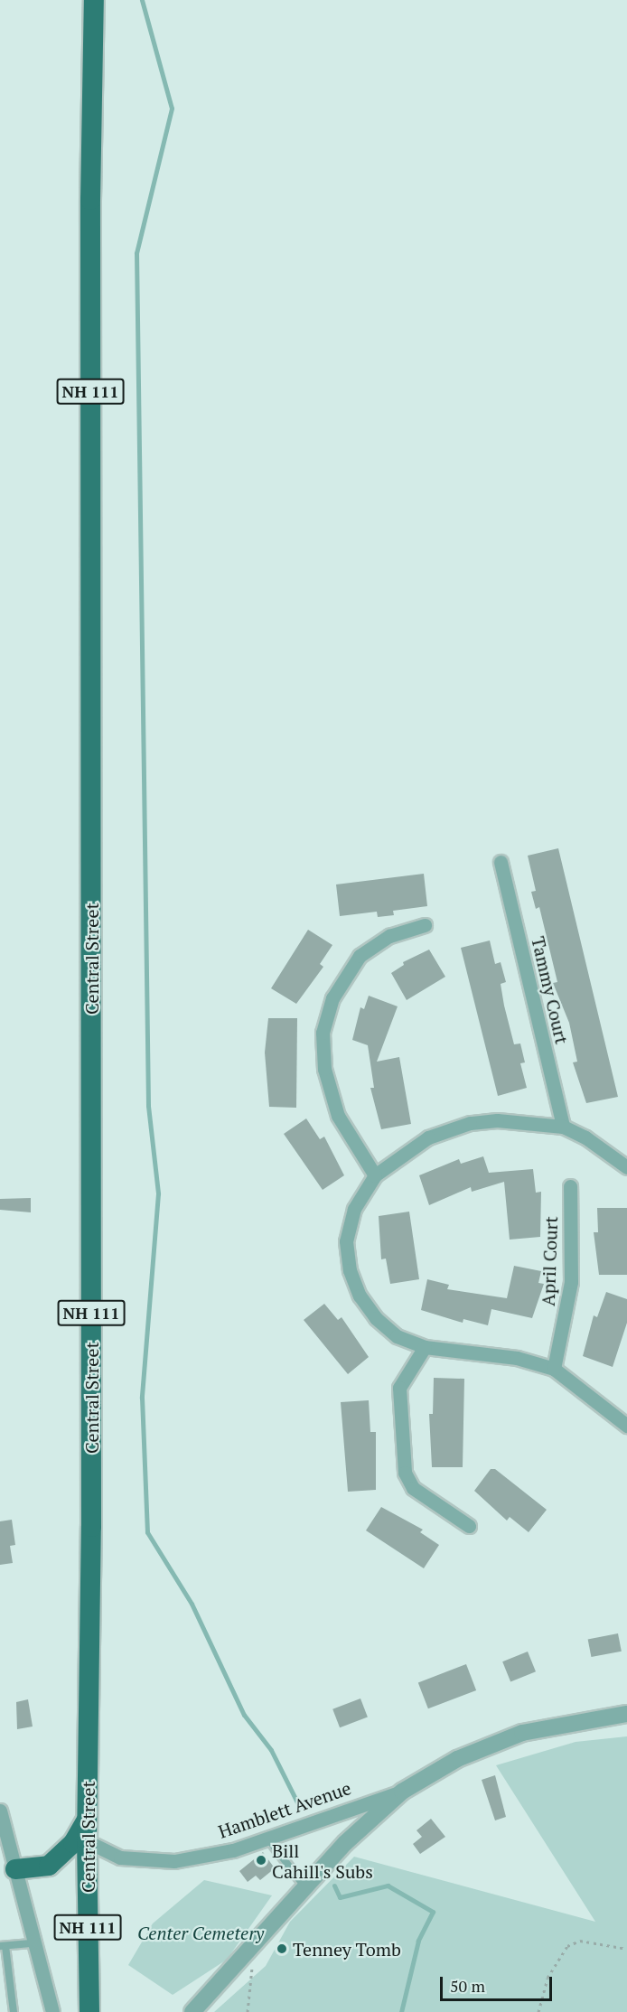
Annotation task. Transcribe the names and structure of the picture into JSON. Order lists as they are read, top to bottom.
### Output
{
  "streets": {
    "main road": ["NH 111", "Central Street"],
    "street": ["Tammy Court", "April Court", "Hamblett Avenue"]
  },
  "crossings": [
    ["Central Street", "Hamblett Avenue"]
  ],
  "parks": ["Center Cemetery"],
  "places": ["Bill Cahill's Subs", "Tenney Tomb"],
  "scale_bar": "50 m"
}
